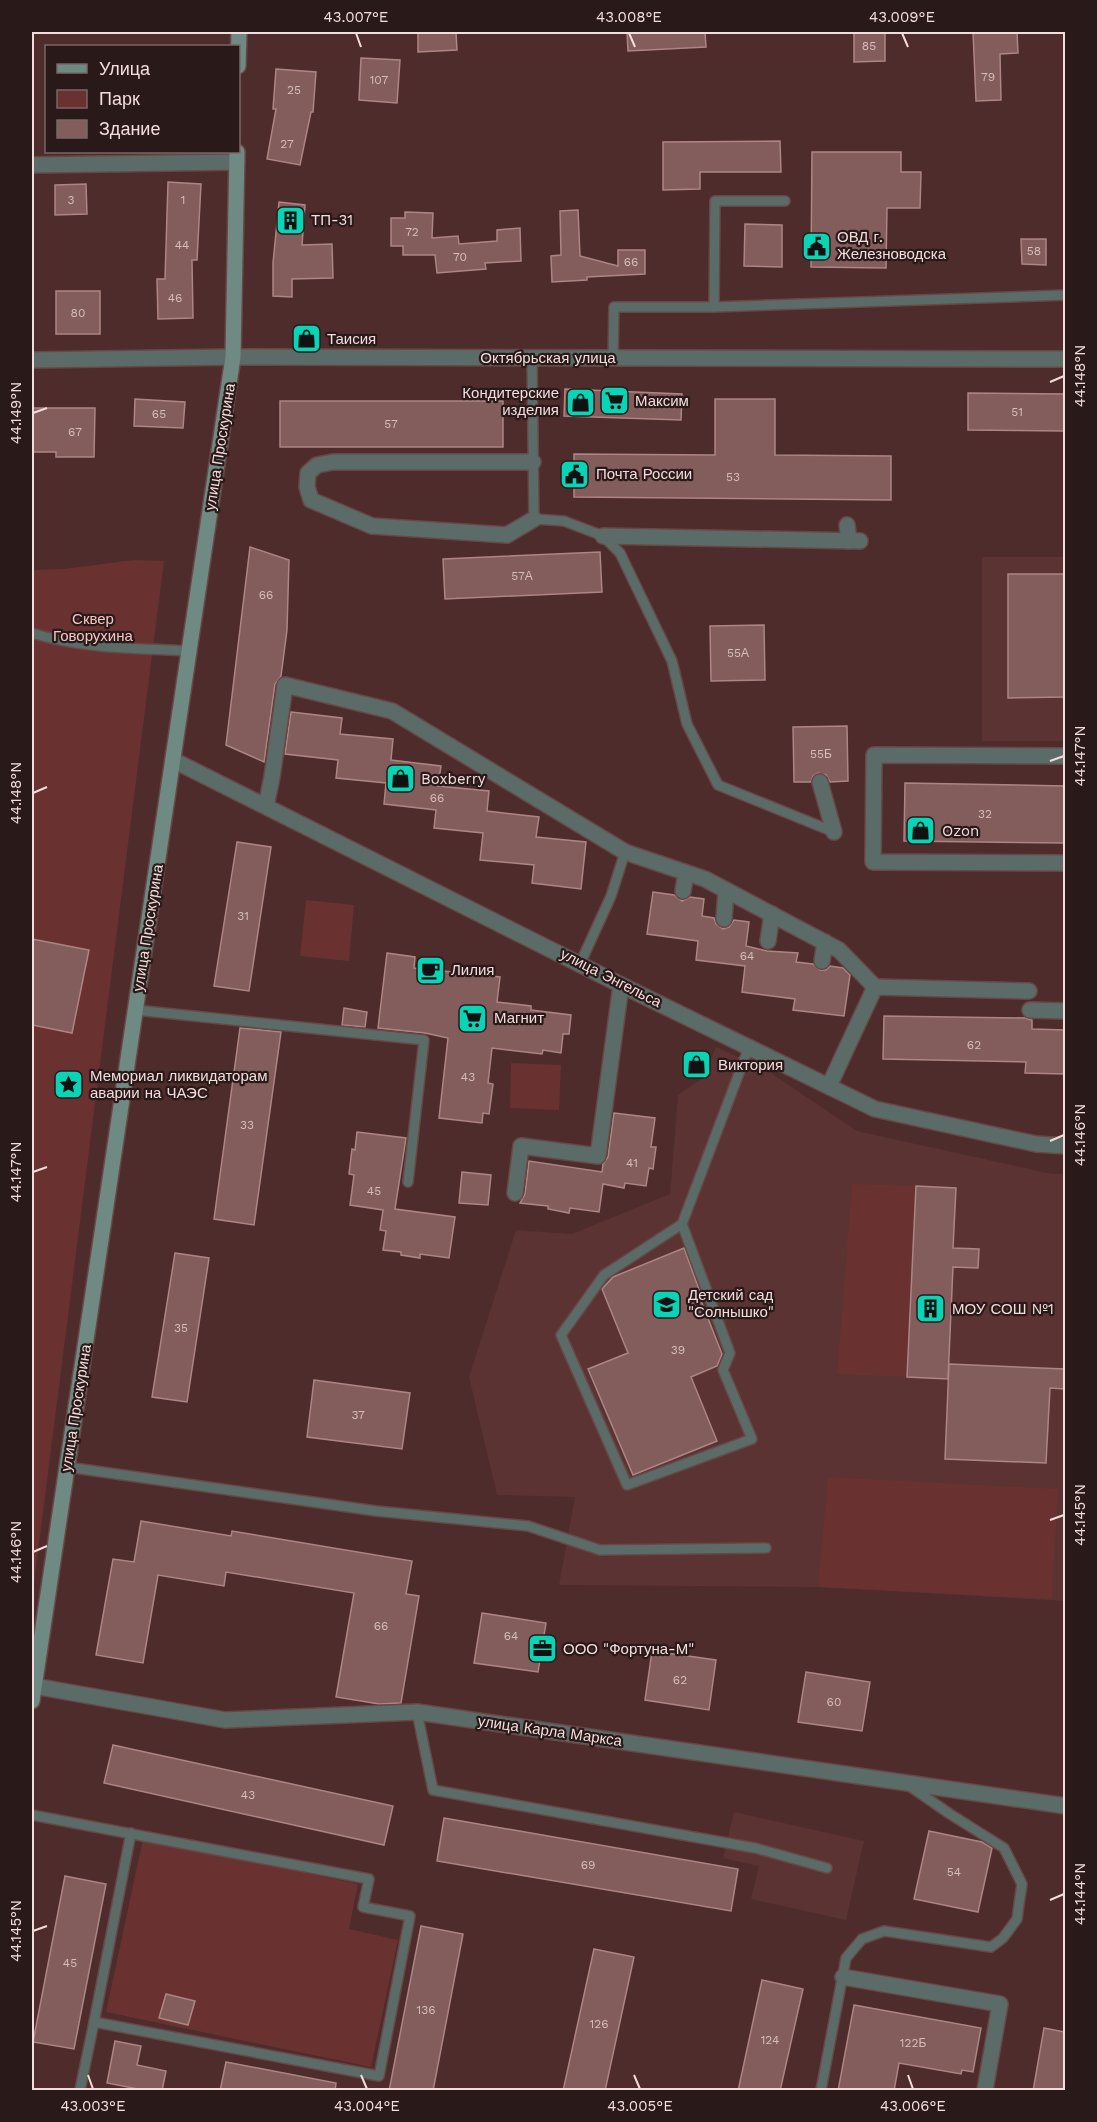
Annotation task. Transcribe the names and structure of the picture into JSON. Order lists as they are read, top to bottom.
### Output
{
  "streets": {
    "street": [
      "Октябрьская улица",
      "улица Проскурина",
      "улица Энгельса",
      "улица Карла Маркса"
    ]
  },
  "crossings": [
    ["Октябрьская улица", "улица Проскурина"],
    ["улица Проскурина", "улица Энгельса"],
    ["улица Проскурина", "улица Карла Маркса"]
  ],
  "parks": ["Сквер Говорухина"],
  "places": {
    "building": ["ТП-31", "МОУ СОШ №1"],
    "public building": ["ОВД г. Железноводска", "Почта России"],
    "shop": [
      "Таисия",
      "Кондитерские изделия",
      "Boxberry",
      "Ozon",
      "Виктория"
    ],
    "supermarket": ["Максим", "Магнит"],
    "cafe": ["Лилия"],
    "place": ["Мемориал ликвидаторам аварии на ЧАЭС"],
    "school or university": ["Детский сад \"Солнышко\""],
    "office": ["ООО \"Фортуна-М\""]
  },
  "house_numbers": [
    "85",
    "79",
    "107",
    "25",
    "27",
    "3",
    "1",
    "72",
    "44",
    "58",
    "70",
    "66",
    "46",
    "80",
    "51",
    "65",
    "57",
    "67",
    "53",
    "57А",
    "66",
    "55А",
    "55Б",
    "66",
    "32",
    "31",
    "64",
    "62",
    "43",
    "33",
    "41",
    "45",
    "35",
    "39",
    "37",
    "66",
    "64",
    "62",
    "60",
    "43",
    "69",
    "54",
    "45",
    "136",
    "126",
    "124",
    "122Б"
  ],
  "legend": ["Улица", "Парк", "Здание"],
  "coordinates": [
    "43.007°E",
    "43.008°E",
    "43.009°E",
    "44.148°N",
    "44.149°N",
    "44.147°N",
    "44.146°N",
    "44.145°N",
    "44.144°N",
    "43.003°E",
    "43.004°E",
    "43.005°E",
    "43.006°E"
  ]
}
